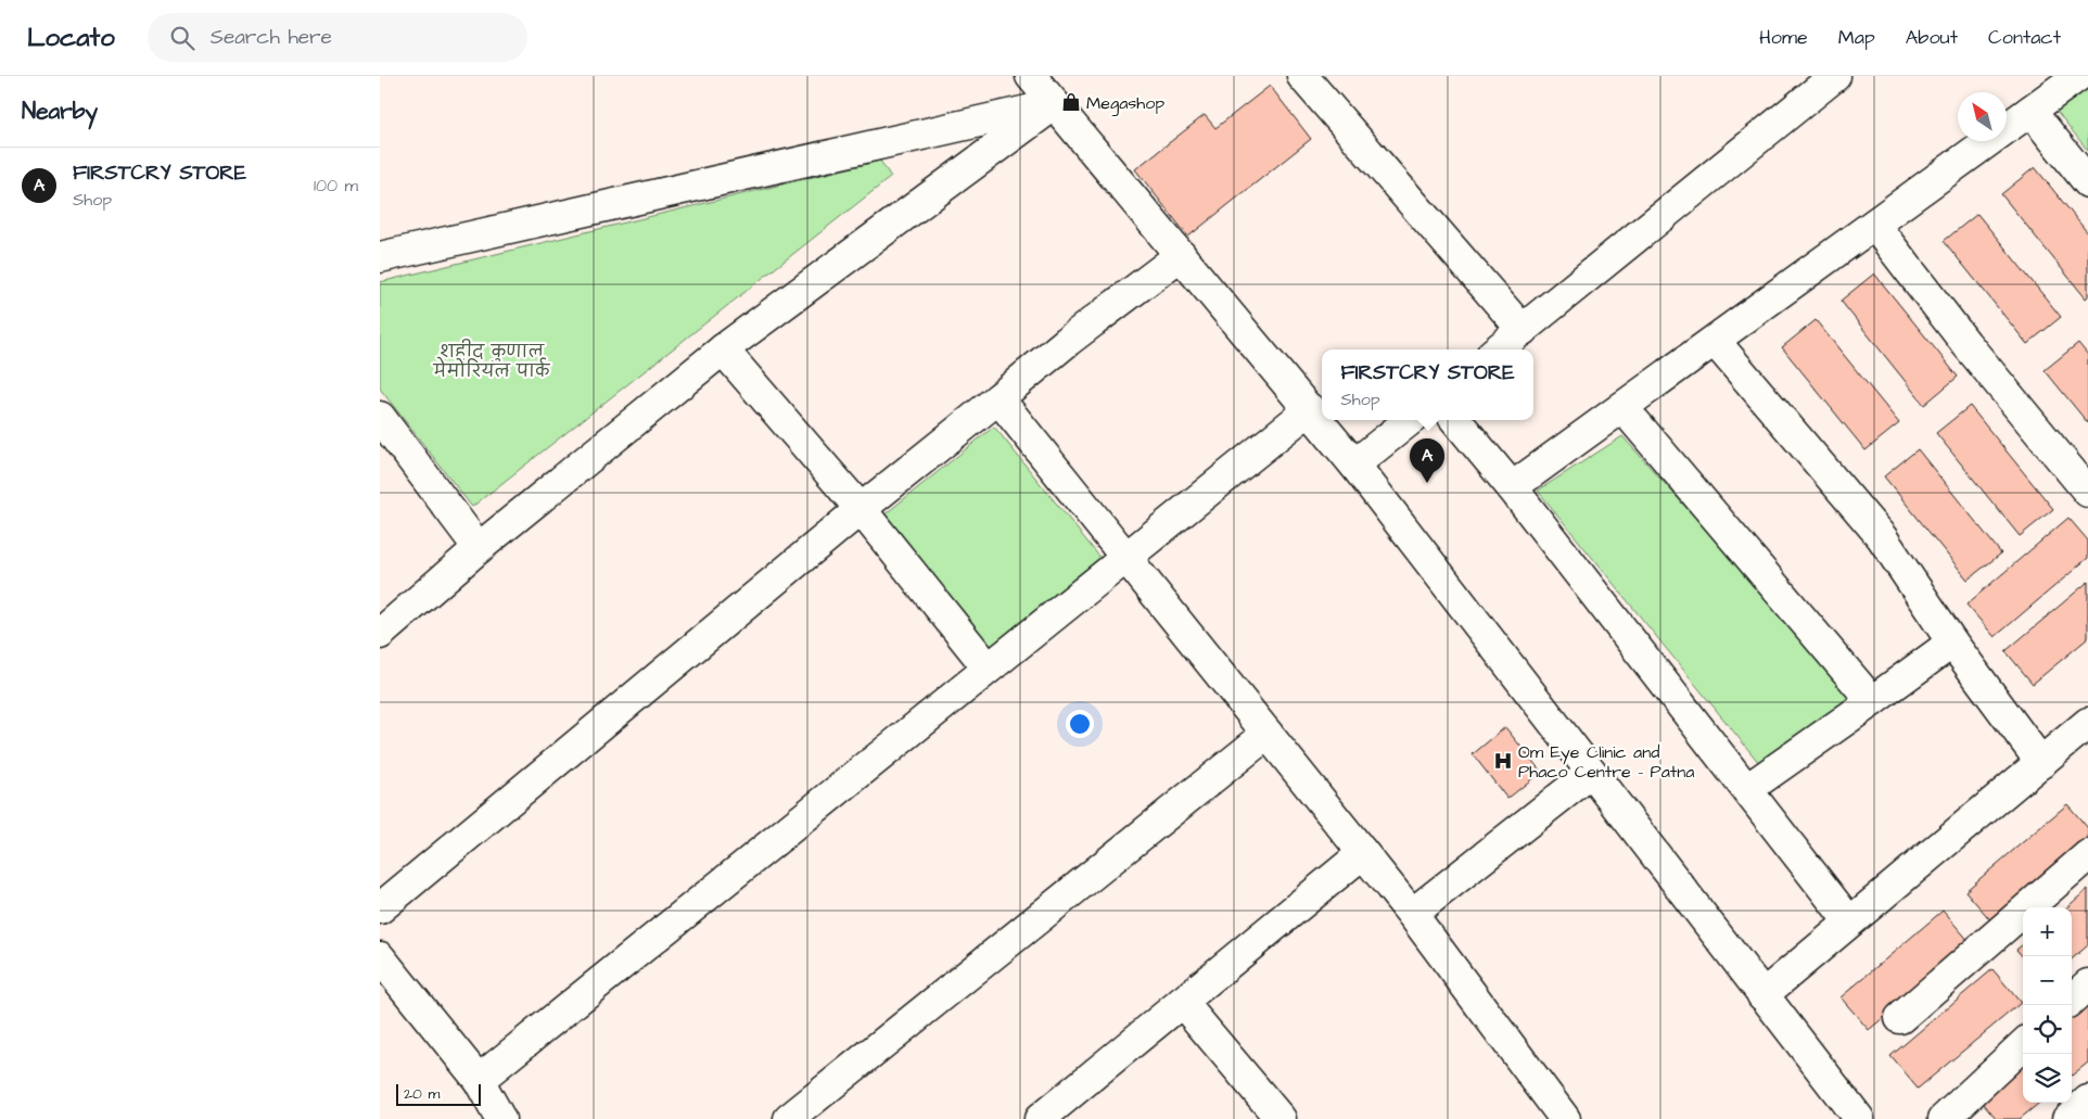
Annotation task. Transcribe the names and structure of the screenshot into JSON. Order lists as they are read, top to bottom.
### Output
{
  "parks": ["शहीद कुणाल मेमोरियल पार्क"],
  "places": {
    "shop": ["Megashop"],
    "hospital": ["Om Eye Clinic and Phaco Centre - Patna"]
  },
  "scale_bar": "20 m",
  "north": "top left",
  "page": {
    "header": "Locato",
    "search": "Search here",
    "nav": [
      "Home",
      "Map",
      "About",
      "Contact"
    ],
    "heading": "Nearby",
    "list": [
      {
        "mark": "A",
        "name": "FIRSTCRY STORE",
        "note": "Shop",
        "value": "100 m"
      }
    ],
    "popup": ["FIRSTCRY STORE", "Shop"],
    "pins": "A",
    "map_buttons": ["+", "−"],
    "scale": "20 m"
  }
}
